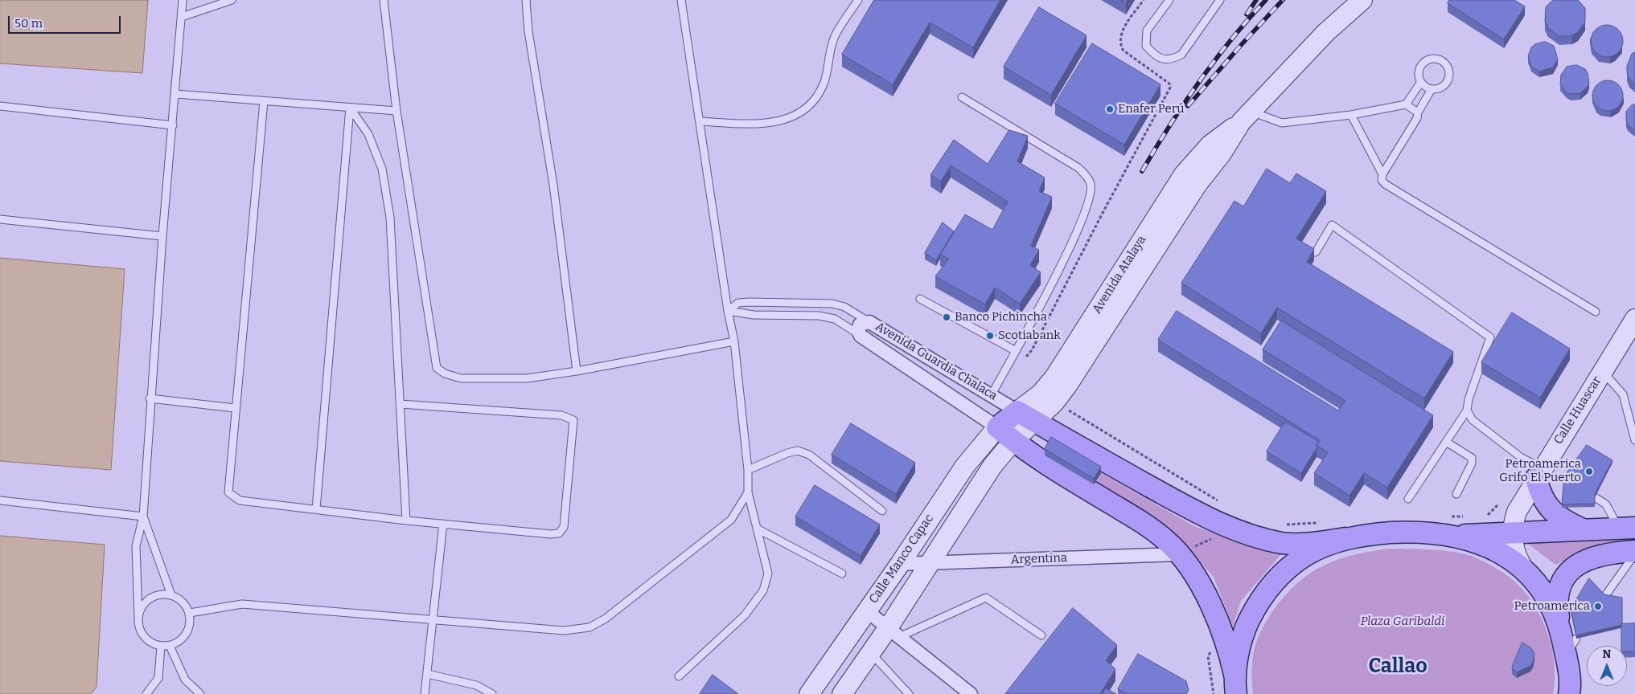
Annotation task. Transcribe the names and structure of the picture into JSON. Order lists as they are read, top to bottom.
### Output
{
  "streets": {
    "main road": [
      "Avenida Atalaya",
      "Avenida Guardia Chalaca",
      "Calle Huascar",
      "Calle Manco Capac"
    ],
    "street": ["Argentina"]
  },
  "crossings": [
    ["Avenida Atalaya", "Avenida Guardia Chalaca"],
    ["Avenida Atalaya", "Calle Manco Capac"],
    ["Avenida Guardia Chalaca", "Calle Manco Capac"],
    ["Avenida Guardia Chalaca", "Argentina"],
    ["Calle Manco Capac", "Argentina"]
  ],
  "districts": ["Callao"],
  "parks": ["Plaza Garibaldi"],
  "places": [
    "Enafer Perú",
    "Banco Pichincha",
    "Scotiabank",
    "Petroamerica Grifo El Puerto",
    "Petroamerica"
  ],
  "scale_bar": "50 m",
  "north": "top"
}
